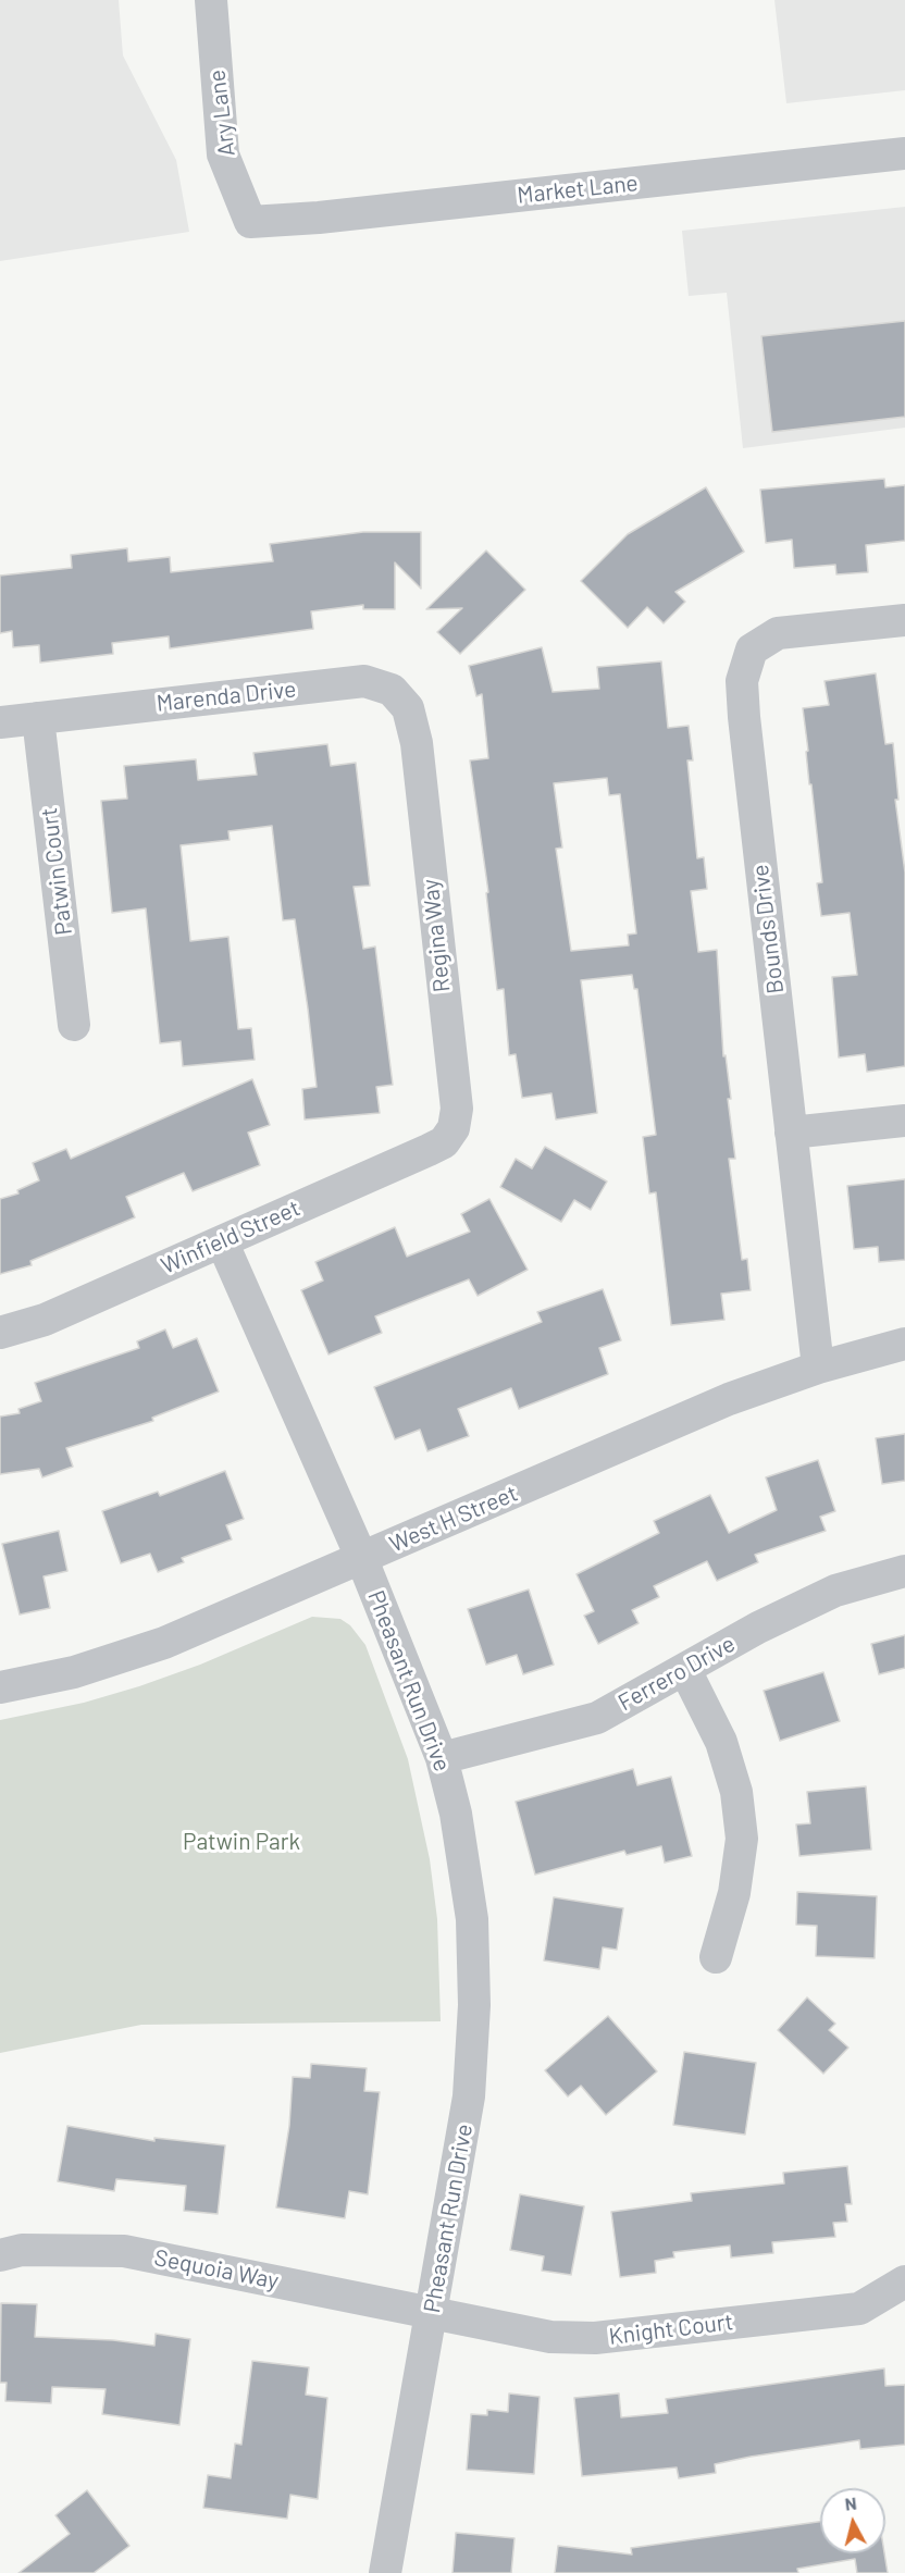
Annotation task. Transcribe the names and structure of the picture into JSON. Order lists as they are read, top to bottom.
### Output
{
  "streets": {
    "street": [
      "Ary Lane",
      "Market Lane",
      "Marenda Drive",
      "Patwin Court",
      "Bounds Drive",
      "Regina Way",
      "Winfield Street",
      "West H Street",
      "Ferrero Drive",
      "Pheasant Run Drive",
      "Sequoia Way",
      "Knight Court"
    ]
  },
  "crossings": [
    ["Ary Lane", "Market Lane"],
    ["Marenda Drive", "Patwin Court"],
    ["Marenda Drive", "Regina Way"],
    ["Bounds Drive", "West H Street"],
    ["Regina Way", "Winfield Street"],
    ["Winfield Street", "Pheasant Run Drive"],
    ["West H Street", "Pheasant Run Drive"],
    ["Ferrero Drive", "Pheasant Run Drive"],
    ["Pheasant Run Drive", "Sequoia Way"],
    ["Pheasant Run Drive", "Knight Court"],
    ["Sequoia Way", "Knight Court"]
  ],
  "parks": ["Patwin Park"],
  "north": "top"
}
